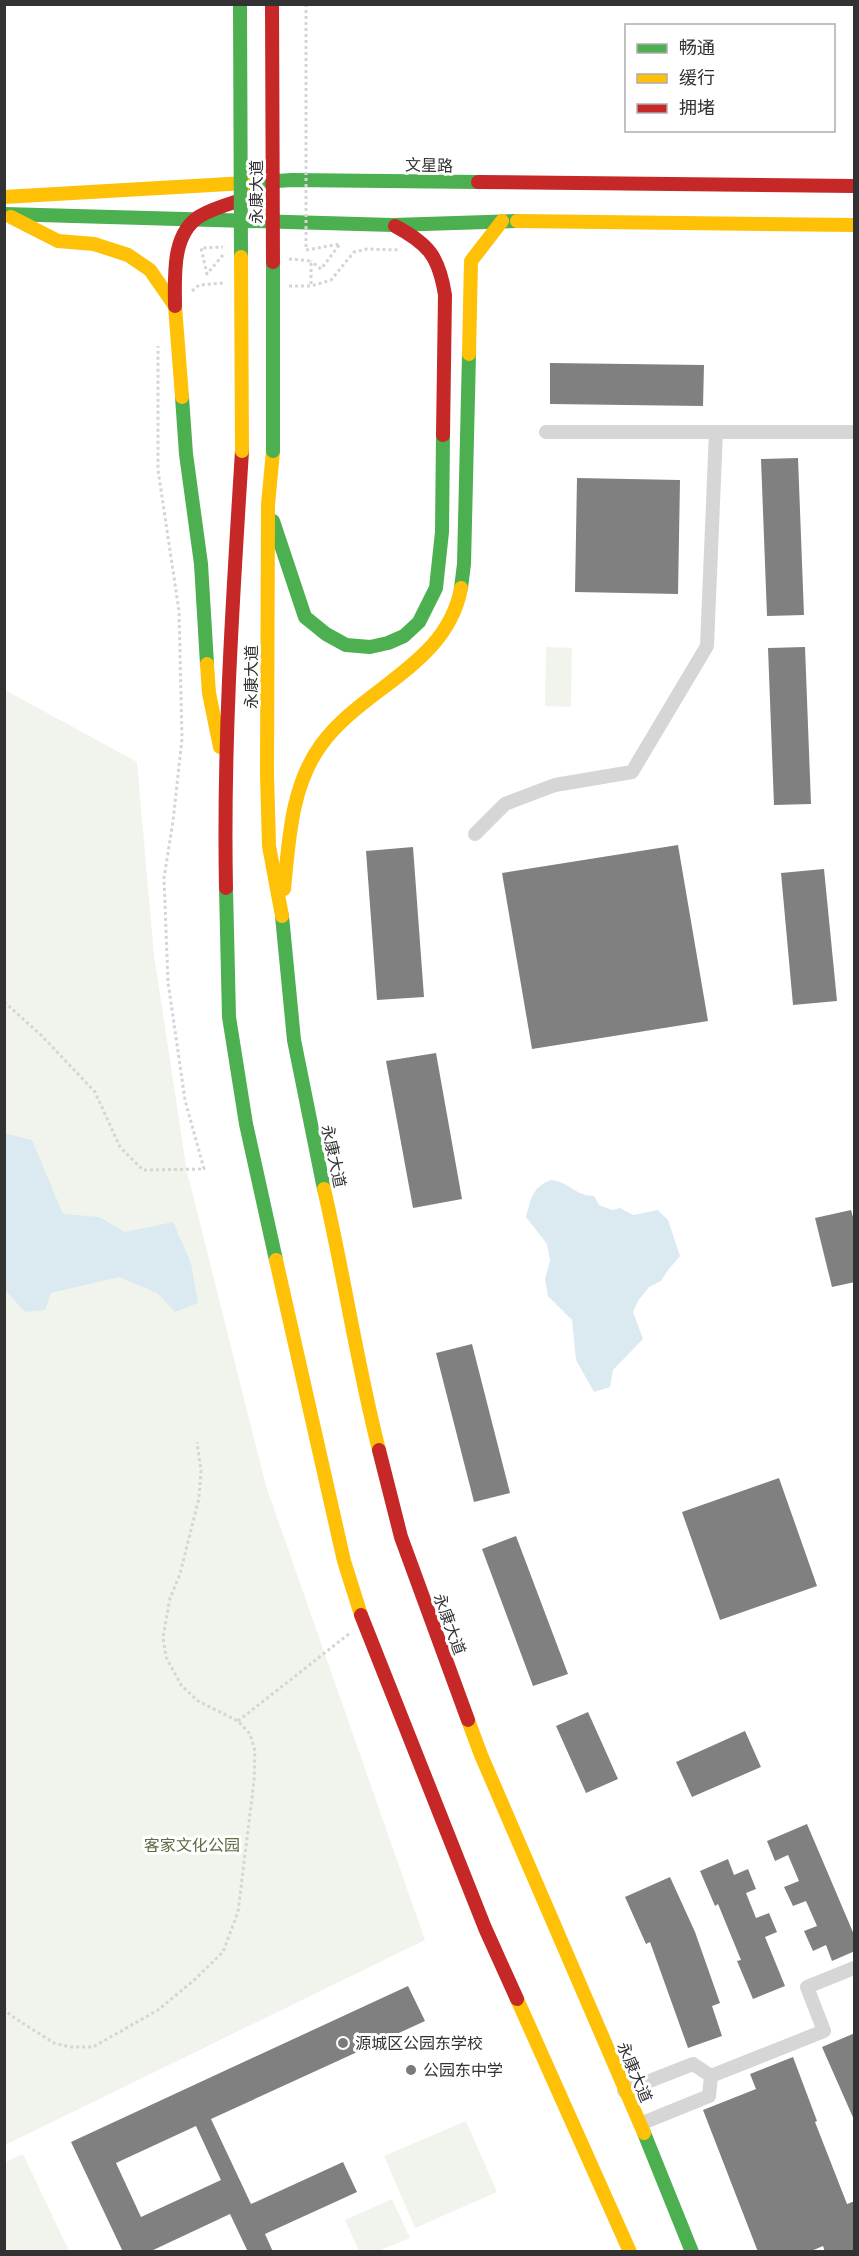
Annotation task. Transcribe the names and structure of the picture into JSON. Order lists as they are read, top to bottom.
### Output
{
  "streets": {
    "street": ["文星路", "永康大道"]
  },
  "parks": ["客家文化公园"],
  "places": ["源城区公园东学校", "公园东中学"],
  "legend": ["畅通", "缓行", "拥堵"]
}
